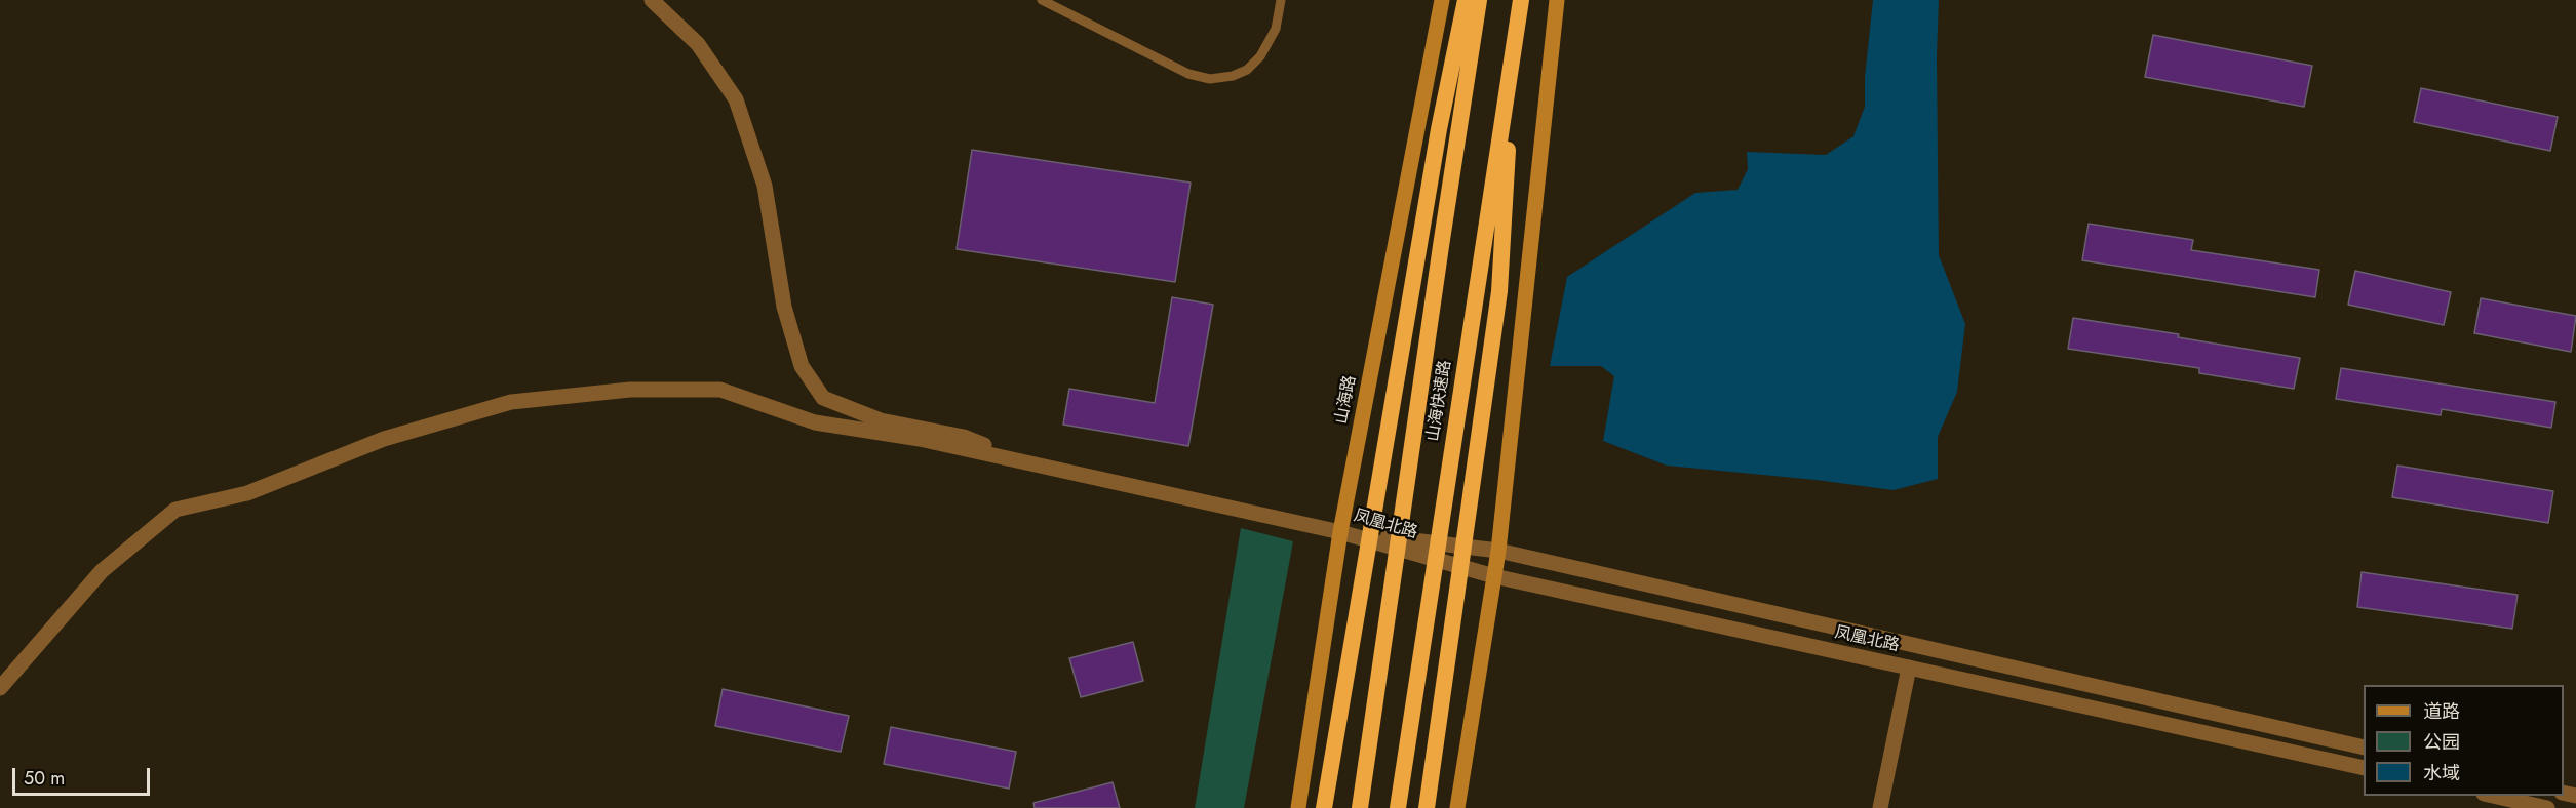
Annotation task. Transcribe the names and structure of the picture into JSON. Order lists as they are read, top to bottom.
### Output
{
  "streets": {
    "highway": ["山海快速路"],
    "main road": ["山海路"],
    "street": ["凤凰北路"]
  },
  "crossings": [
    ["山海路", "凤凰北路"]
  ],
  "legend": ["道路", "公园", "水域"],
  "scale_bar": "50 m"
}
